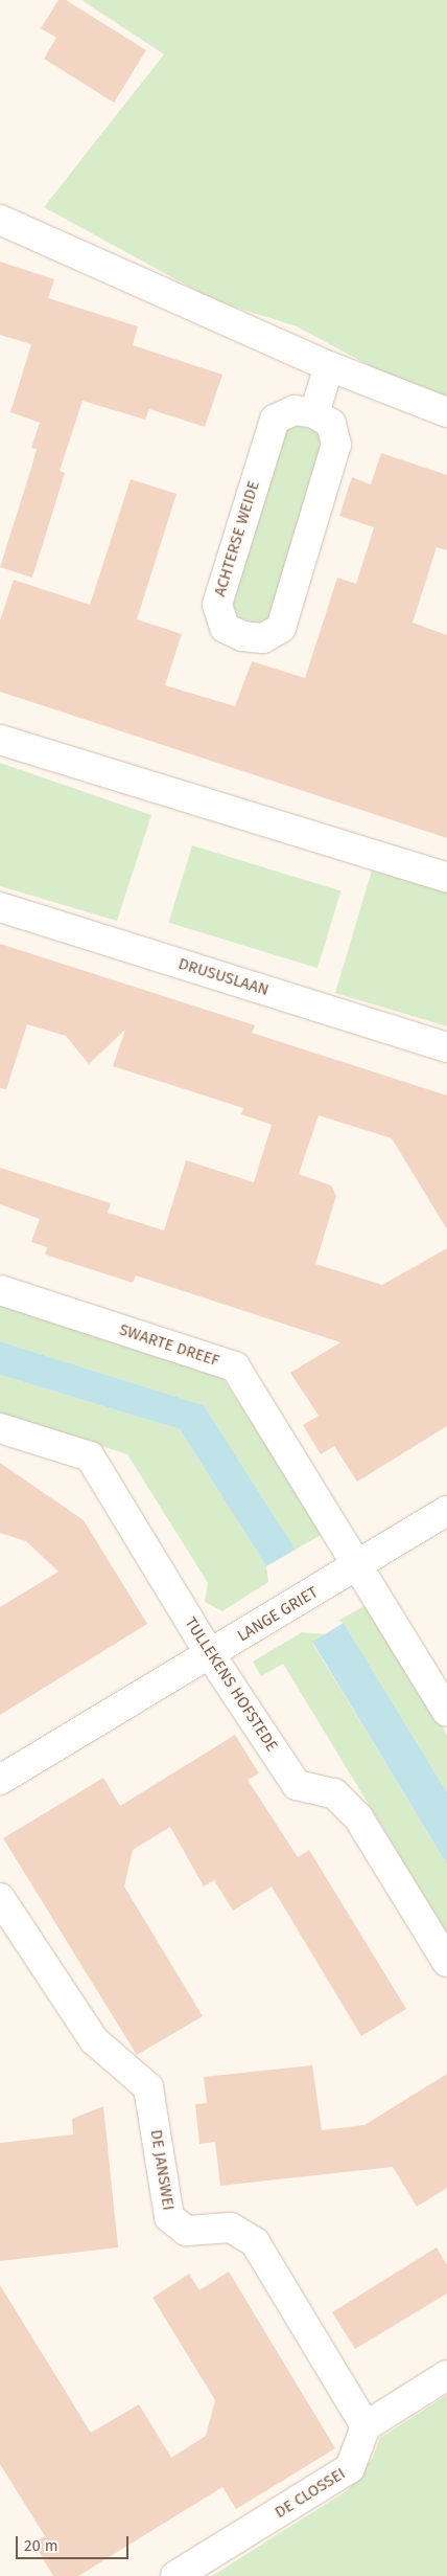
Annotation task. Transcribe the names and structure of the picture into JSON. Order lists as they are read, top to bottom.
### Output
{
  "streets": {
    "street": [
      "ACHTERSE WEIDE",
      "DRUSUSLAAN",
      "SWARTE DREEF",
      "LANGE GRIET",
      "TULLEKENS HOFSTEDE",
      "DE JANSWEI",
      "DE CLOSSEI"
    ]
  },
  "crossings": [
    ["SWARTE DREEF", "LANGE GRIET"],
    ["LANGE GRIET", "TULLEKENS HOFSTEDE"],
    ["DE JANSWEI", "DE CLOSSEI"]
  ],
  "scale_bar": "20 m"
}
